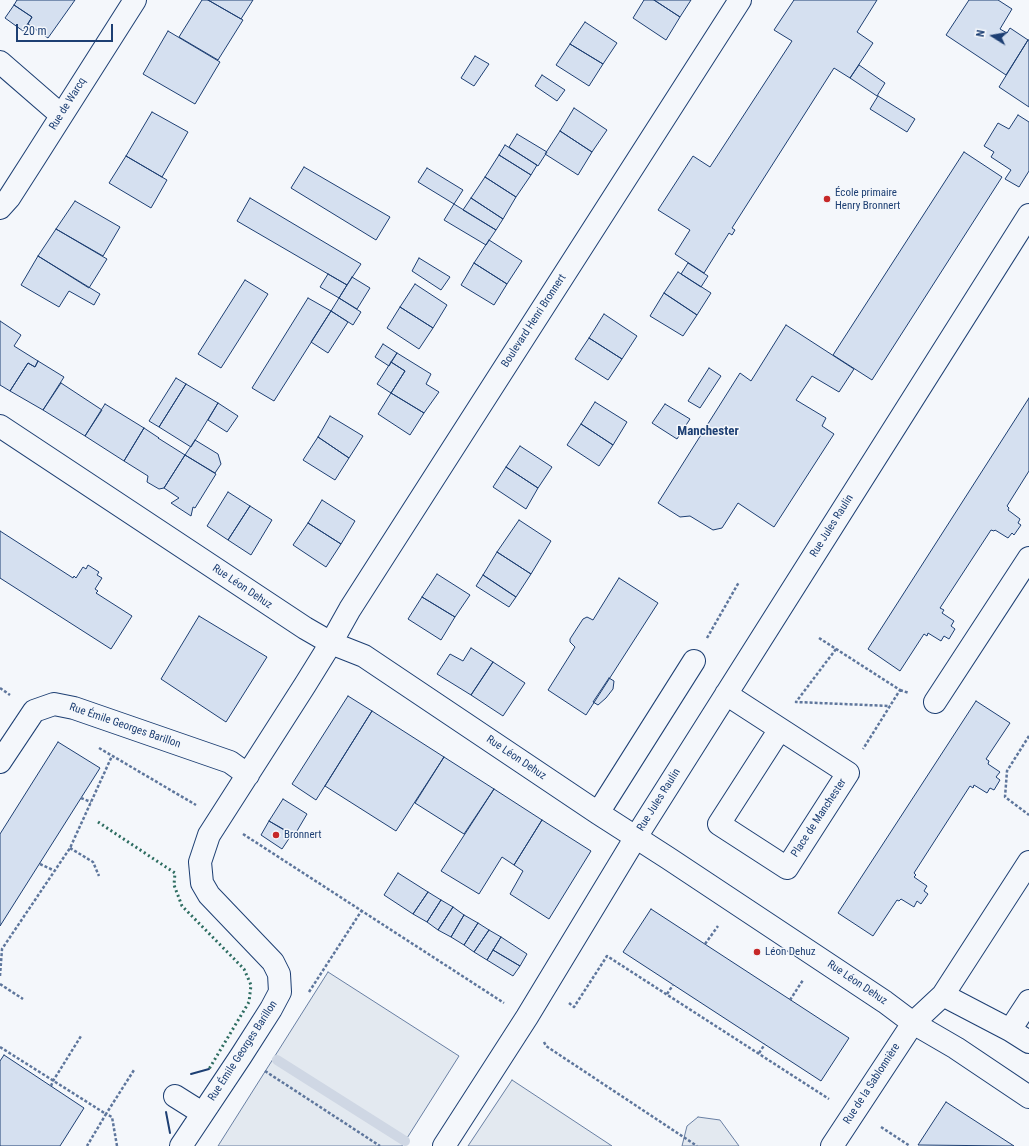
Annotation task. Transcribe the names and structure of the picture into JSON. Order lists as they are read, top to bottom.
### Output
{
  "streets": {
    "street": [
      "Rue de Warcq",
      "Boulevard Henri Bronnert",
      "Rue Jules Raulin",
      "Rue Léon Dehuz",
      "Rue Émile Georges Barillon",
      "Place de Manchester",
      "Rue de la Sablonnière"
    ]
  },
  "crossings": [
    ["Boulevard Henri Bronnert", "Rue Léon Dehuz"],
    ["Boulevard Henri Bronnert", "Rue Émile Georges Barillon"],
    ["Rue Jules Raulin", "Rue Léon Dehuz"],
    ["Rue Jules Raulin", "Place de Manchester"],
    ["Rue Léon Dehuz", "Rue Émile Georges Barillon"],
    ["Rue Léon Dehuz", "Rue de la Sablonnière"]
  ],
  "districts": ["Manchester"],
  "places": ["École primaire Henry Bronnert", "Bronnert", "Léon Dehuz"],
  "scale_bar": "20 m",
  "north": "left"
}
